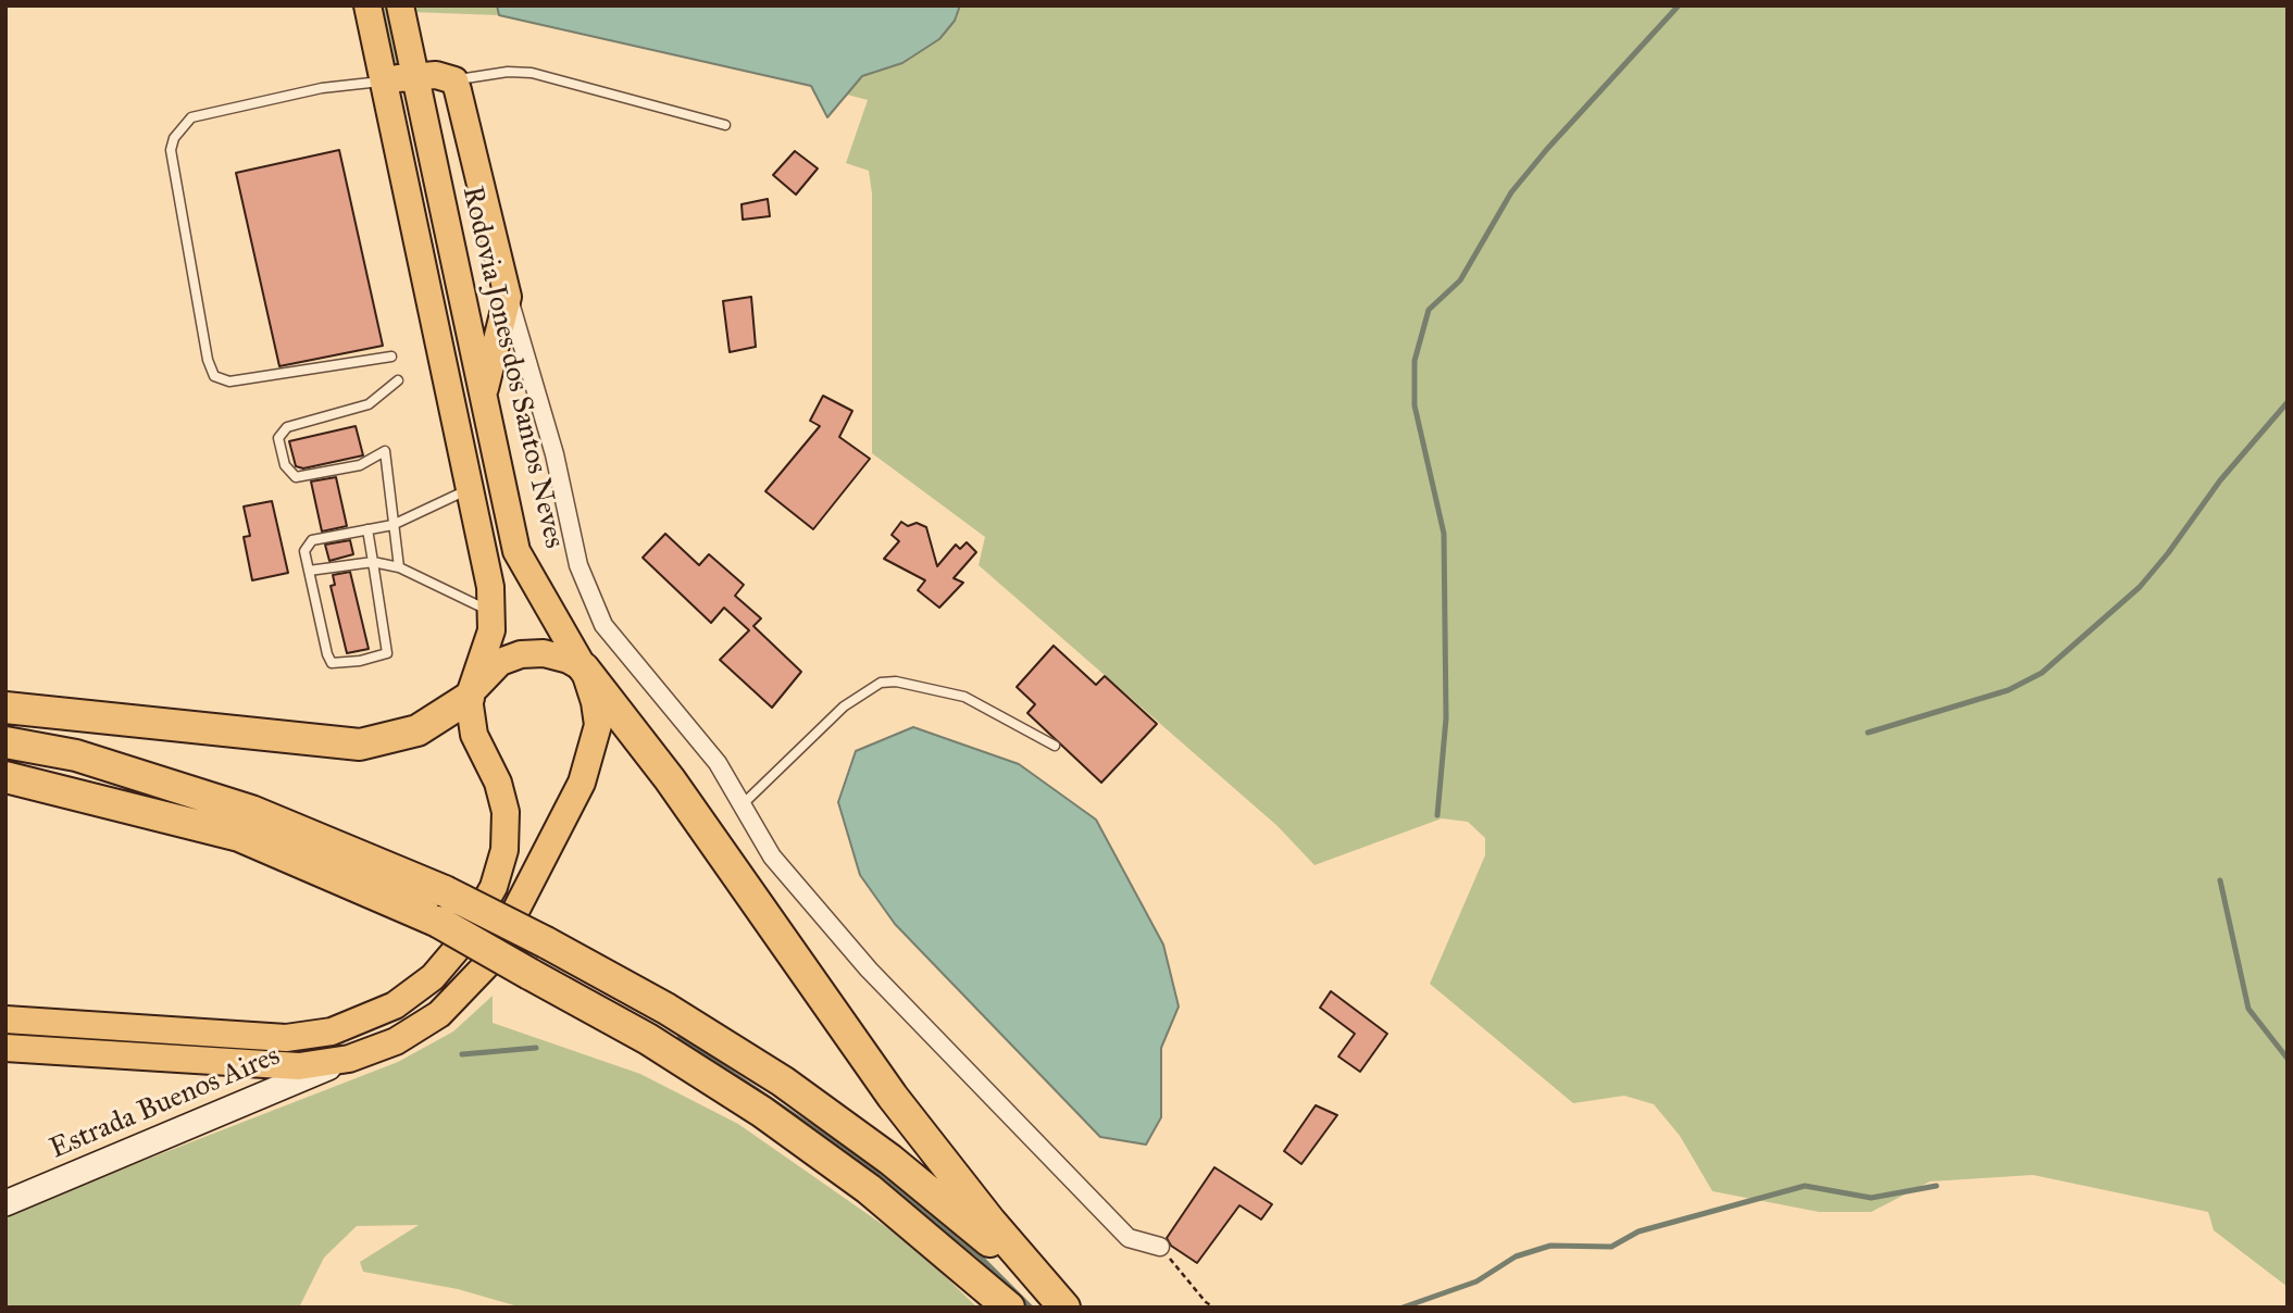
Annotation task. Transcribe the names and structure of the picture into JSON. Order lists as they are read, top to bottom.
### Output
{
  "streets": {
    "main road": ["Rodovia Jones dos Santos Neves", "Estrada Buenos Aires"]
  },
  "crossings": [
    ["Rodovia Jones dos Santos Neves", "Estrada Buenos Aires"]
  ]
}
